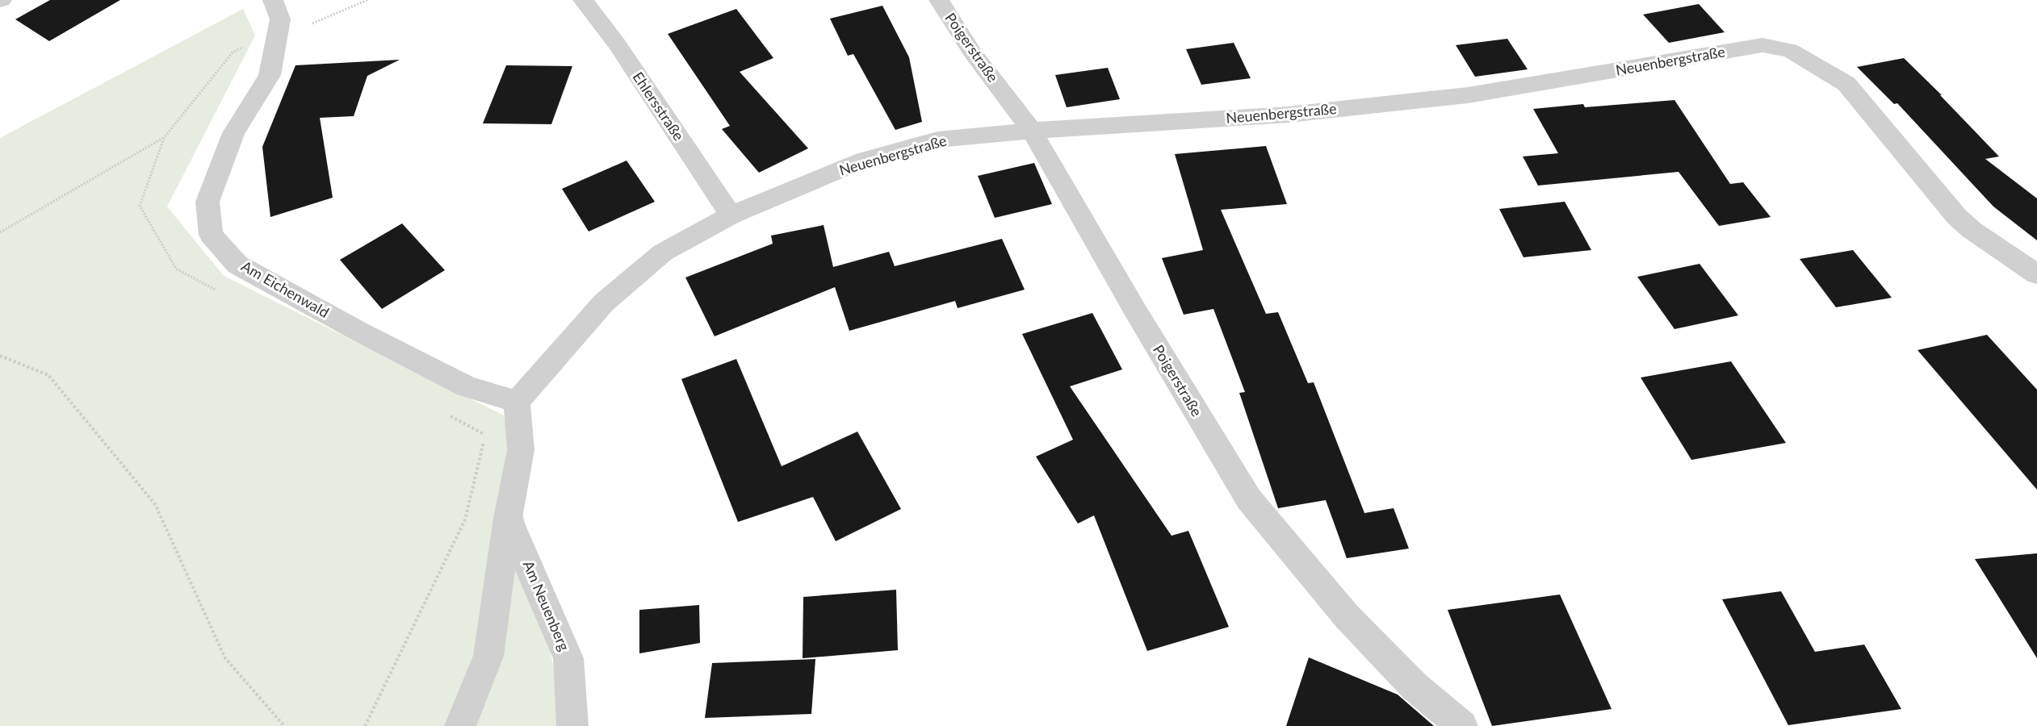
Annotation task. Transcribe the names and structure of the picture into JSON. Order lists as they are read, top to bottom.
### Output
{
  "streets": {
    "street": [
      "Poigerstraße",
      "Neuenbergstraße",
      "Ehlersstraße",
      "Am Eichenwald",
      "Am Neuenberg"
    ]
  },
  "crossings": [
    ["Poigerstraße", "Neuenbergstraße"],
    ["Neuenbergstraße", "Ehlersstraße"],
    ["Neuenbergstraße", "Am Eichenwald"],
    ["Neuenbergstraße", "Am Neuenberg"],
    ["Am Eichenwald", "Am Neuenberg"]
  ]
}
